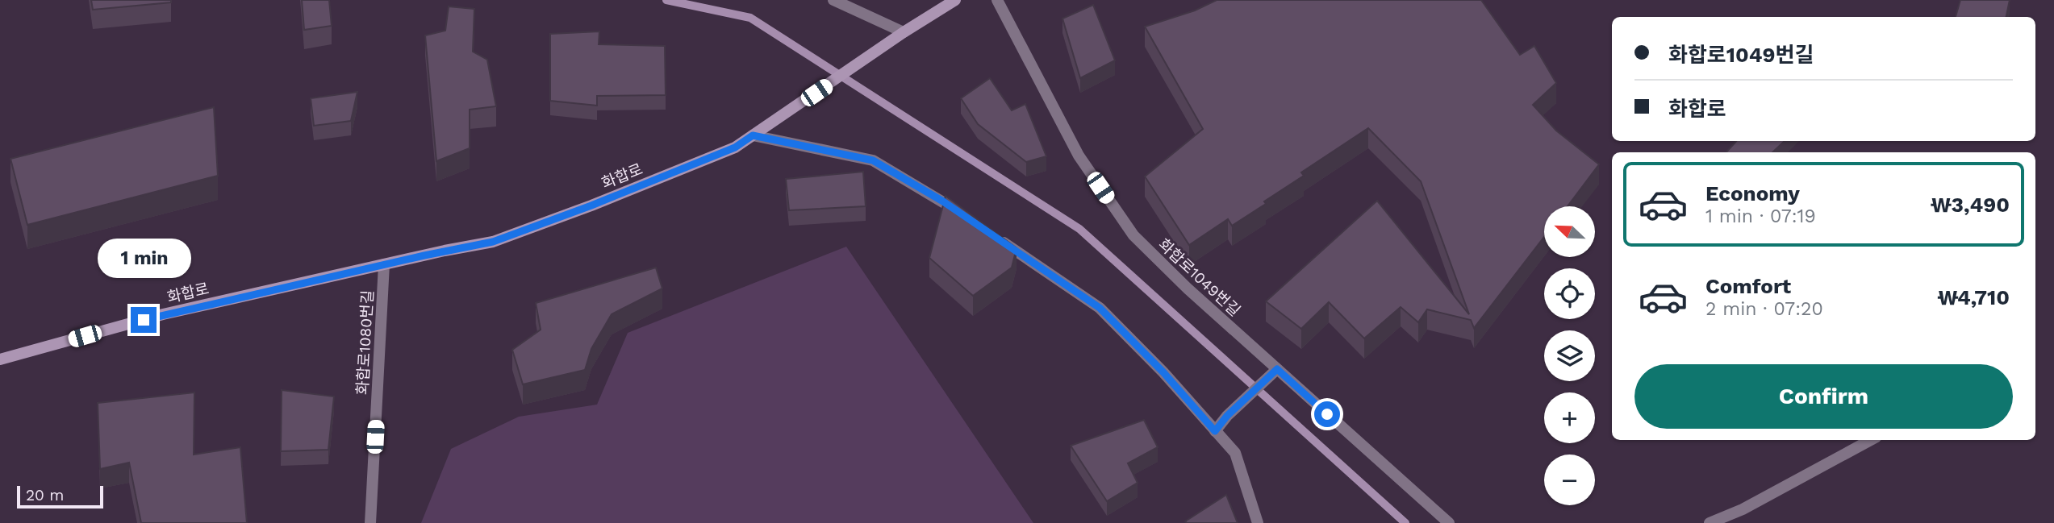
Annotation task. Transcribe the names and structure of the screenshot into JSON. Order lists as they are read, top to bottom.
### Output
{
  "streets": {
    "main road": ["화합로"],
    "street": ["화합로1049번길", "화합로1080번길"]
  },
  "crossings": [
    ["화합로", "화합로1080번길"]
  ],
  "scale_bar": "20 m",
  "north": "top left",
  "page": {
    "banner": ["화합로1049번길", "화합로"],
    "list": [
      {
        "name": "Economy",
        "note": "1 min · 07:19",
        "value": "₩3,490"
      },
      {
        "name": "Comfort",
        "note": "2 min · 07:20",
        "value": "₩4,710"
      }
    ],
    "map_buttons": ["+", "−"],
    "bubble": "1 min",
    "buttons": "Confirm",
    "scale": "20 m"
  }
}
